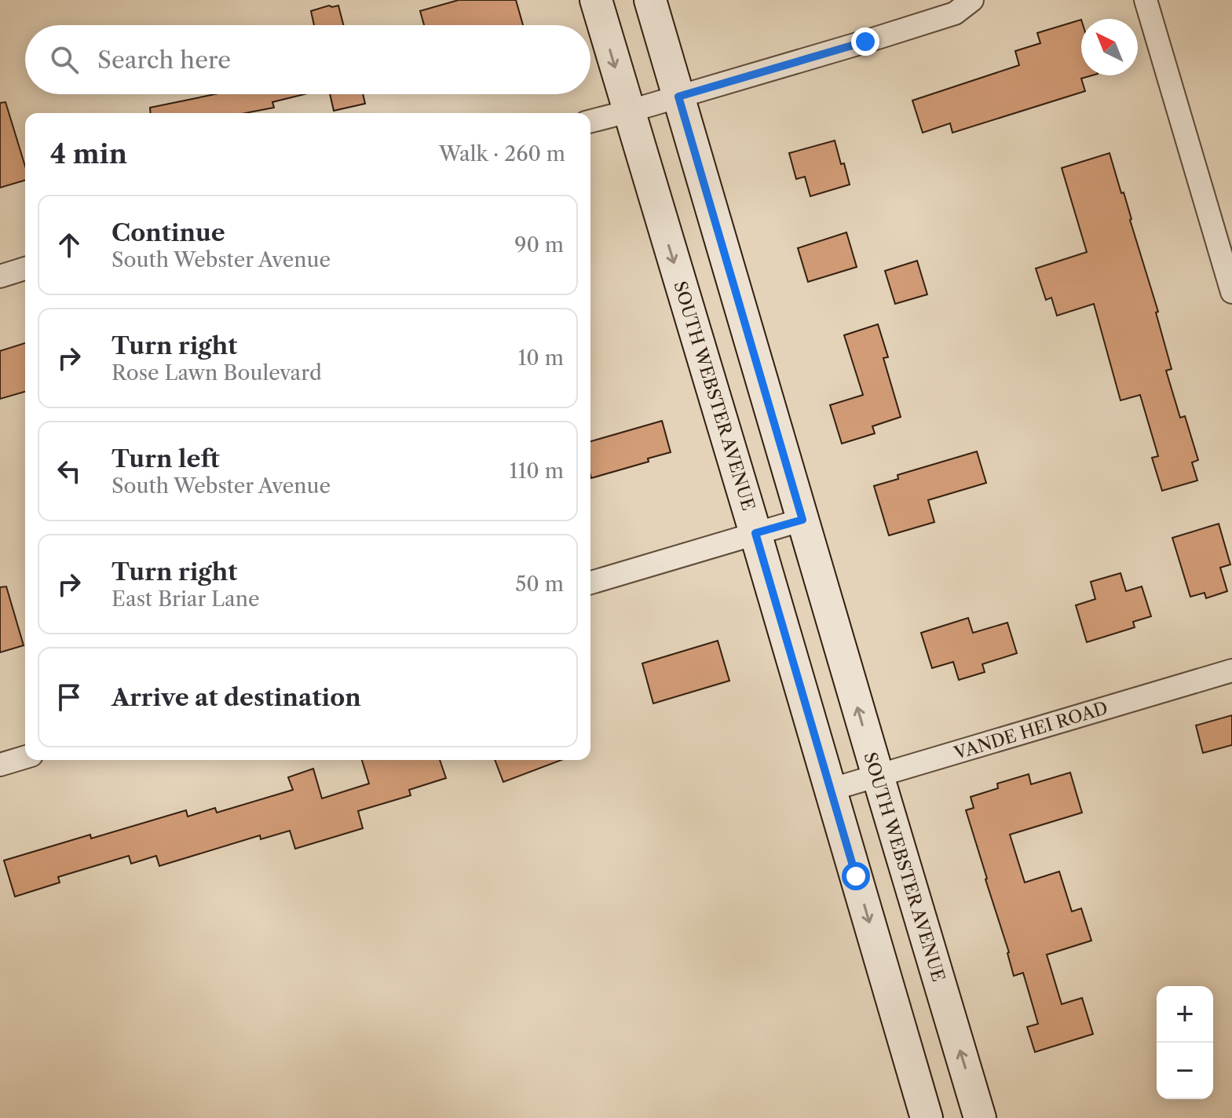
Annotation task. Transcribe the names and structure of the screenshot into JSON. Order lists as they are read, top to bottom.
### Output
{
  "streets": {
    "main road": ["SOUTH WEBSTER AVENUE"],
    "street": ["VANDE HEI ROAD"]
  },
  "crossings": [
    ["SOUTH WEBSTER AVENUE", "VANDE HEI ROAD"]
  ],
  "north": "top left",
  "page": {
    "search": "Search here",
    "heading": ["4 min", "Walk · 260 m"],
    "list": [
      ["Continue", "South Webster Avenue", "90 m"],
      ["Turn right", "Rose Lawn Boulevard", "10 m"],
      ["Turn left", "South Webster Avenue", "110 m"],
      ["Turn right", "East Briar Lane", "50 m"],
      "Arrive at destination"
    ],
    "map_buttons": ["+", "−"]
  }
}
